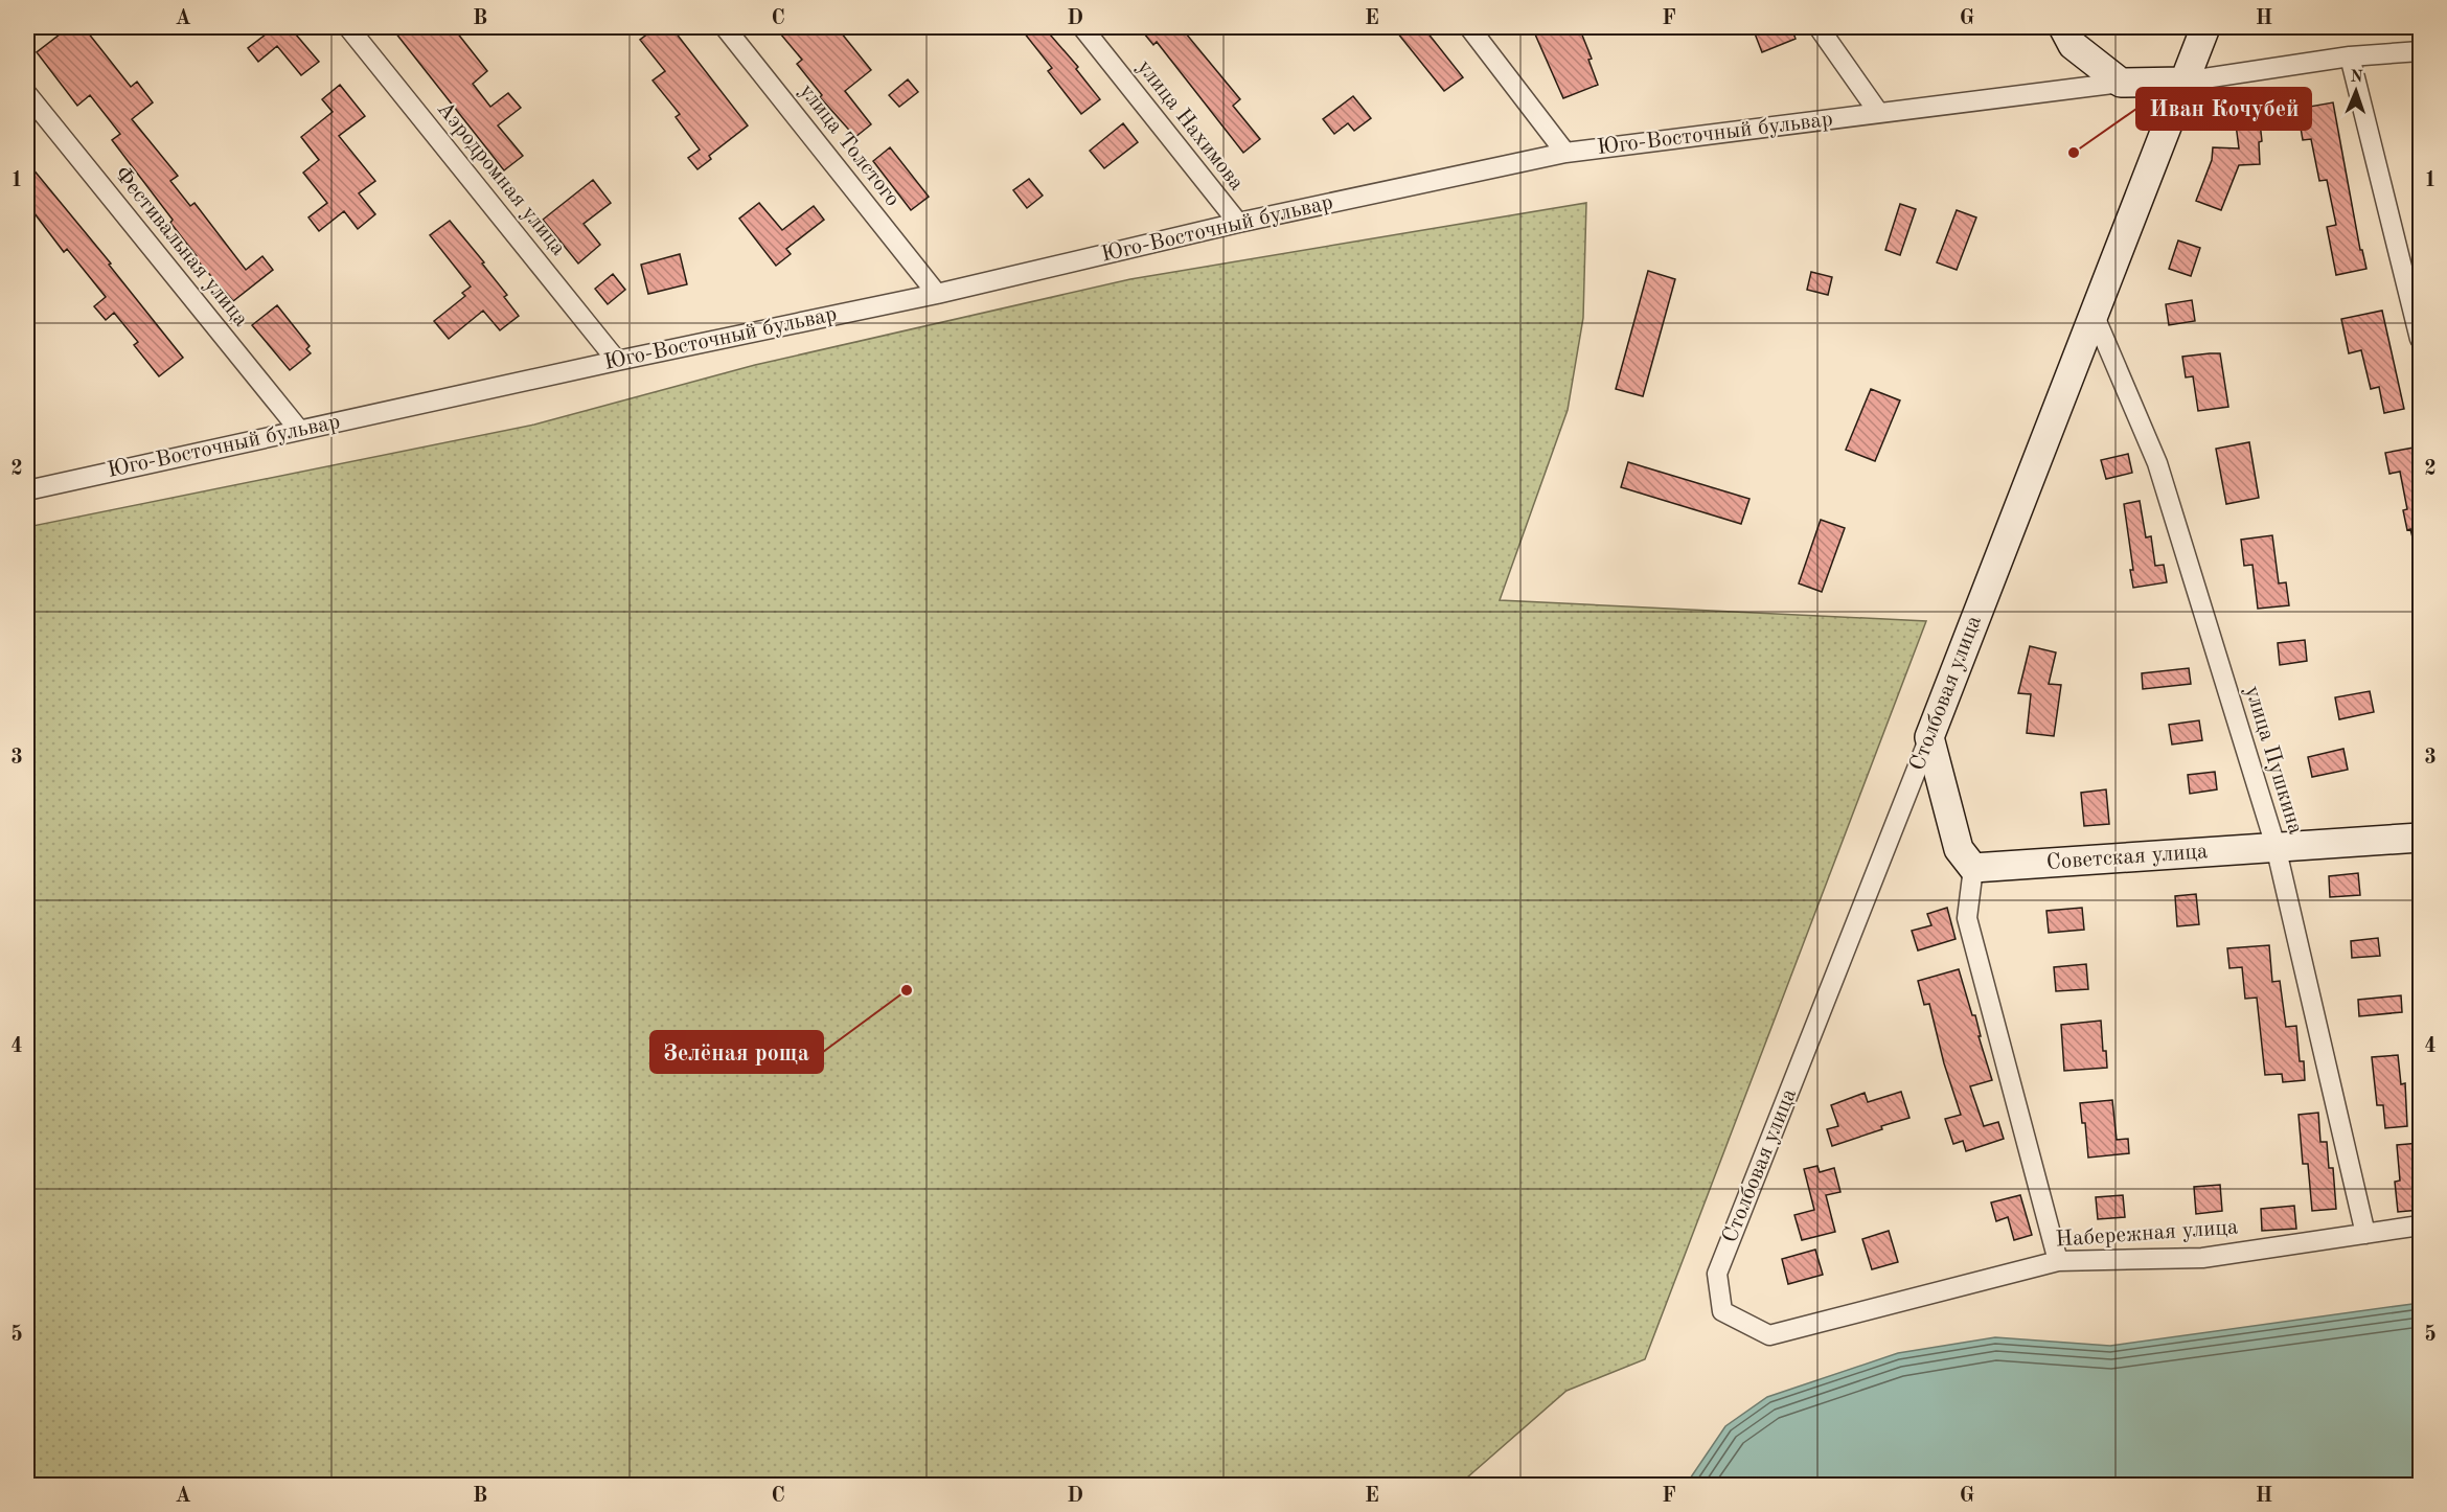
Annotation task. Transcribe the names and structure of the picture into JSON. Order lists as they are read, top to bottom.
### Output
{
  "streets": {
    "street": [
      "улица Нахимова",
      "Юго-Восточный бульвар",
      "улица Толстого",
      "Аэродромная улица",
      "Фестивальная улица",
      "Столбовая улица",
      "улица Пушкина",
      "Советская улица",
      "Набережная улица"
    ]
  },
  "crossings": [
    ["улица Нахимова", "Юго-Восточный бульвар"],
    ["Юго-Восточный бульвар", "улица Толстого"],
    ["Юго-Восточный бульвар", "Аэродромная улица"],
    ["Юго-Восточный бульвар", "Фестивальная улица"],
    ["Юго-Восточный бульвар", "Столбовая улица"],
    ["Столбовая улица", "улица Пушкина"],
    ["Столбовая улица", "Набережная улица"],
    ["улица Пушкина", "Советская улица"],
    ["улица Пушкина", "Набережная улица"]
  ],
  "places": ["Иван Кочубей", "Зелёная роща"],
  "north": "top",
  "grid": {
    "columns": [
      "A",
      "B",
      "C",
      "D",
      "E",
      "F",
      "G",
      "H"
    ],
    "rows": [
      "1",
      "2",
      "3",
      "4",
      "5"
    ]
  }
}
